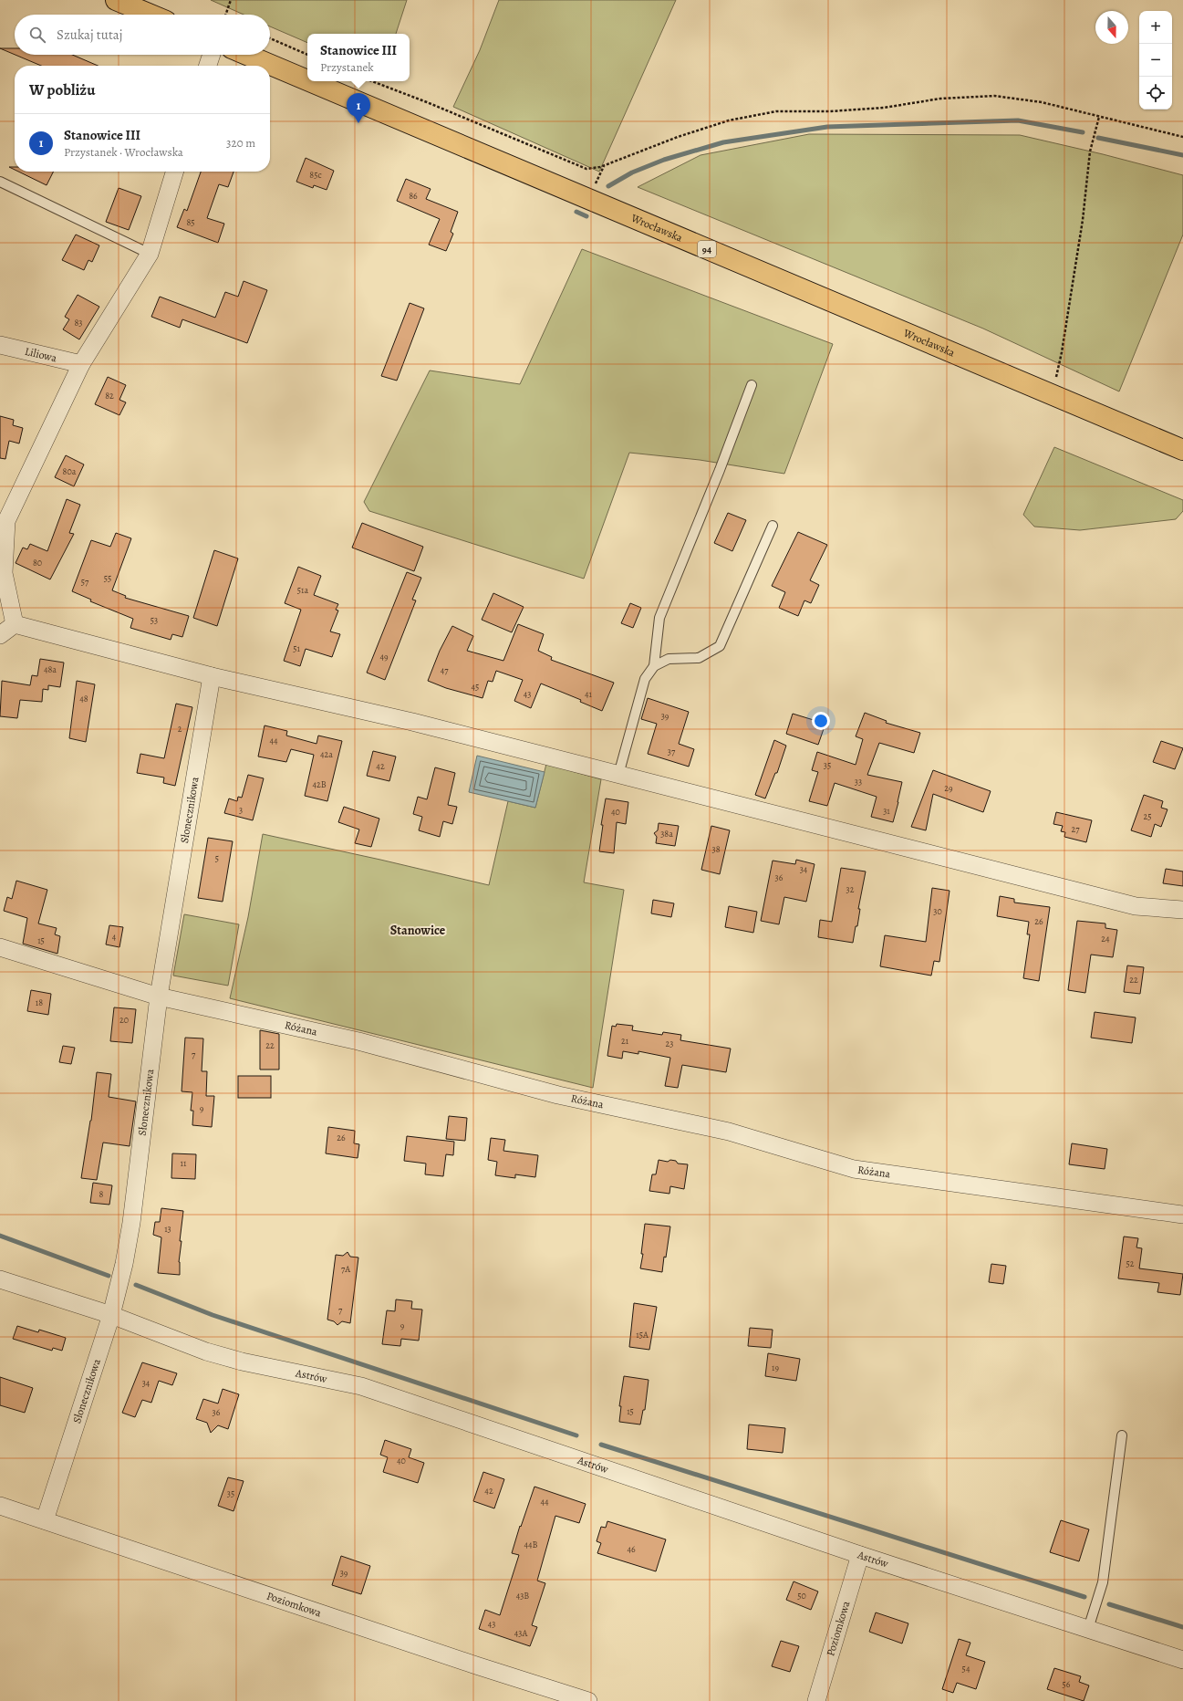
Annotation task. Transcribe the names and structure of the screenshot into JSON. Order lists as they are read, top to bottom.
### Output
{
  "streets": {
    "main road": ["Wrocławska", "94"],
    "street": [
      "Liliowa",
      "Słonecznikowa",
      "Różana",
      "Astrów",
      "Poziomkowa"
    ]
  },
  "crossings": [
    ["Słonecznikowa", "Różana"],
    ["Słonecznikowa", "Astrów"],
    ["Słonecznikowa", "Poziomkowa"],
    ["Astrów", "Poziomkowa"]
  ],
  "districts": ["Stanowice"],
  "house_numbers": [
    "85c",
    "86",
    "85",
    "83",
    "82",
    "80a",
    "80",
    "55",
    "57",
    "51a",
    "53",
    "51",
    "49",
    "48a",
    "47",
    "45",
    "43",
    "41",
    "48",
    "39",
    "2",
    "44",
    "37",
    "42a",
    "35",
    "42",
    "33",
    "42B",
    "29",
    "3",
    "31",
    "40",
    "25",
    "27",
    "38a",
    "38",
    "5",
    "34",
    "36",
    "32",
    "30",
    "26",
    "4",
    "24",
    "15",
    "22",
    "18",
    "20",
    "21",
    "23",
    "22",
    "7",
    "9",
    "26",
    "11",
    "8",
    "13",
    "52",
    "7A",
    "7",
    "9",
    "15A",
    "19",
    "34",
    "15",
    "36",
    "40",
    "42",
    "35",
    "44",
    "44B",
    "46",
    "39",
    "43B",
    "50",
    "43",
    "43A",
    "54",
    "56"
  ],
  "north": "bottom",
  "page": {
    "map_buttons": ["+", "−"],
    "search": "Szukaj tutaj",
    "popup": ["Stanowice III", "Przystanek"],
    "heading": "W pobliżu",
    "pins": "1",
    "list": [
      {
        "mark": "1",
        "name": "Stanowice III",
        "note": "Przystanek · Wrocławska",
        "value": "320 m"
      }
    ]
  }
}
